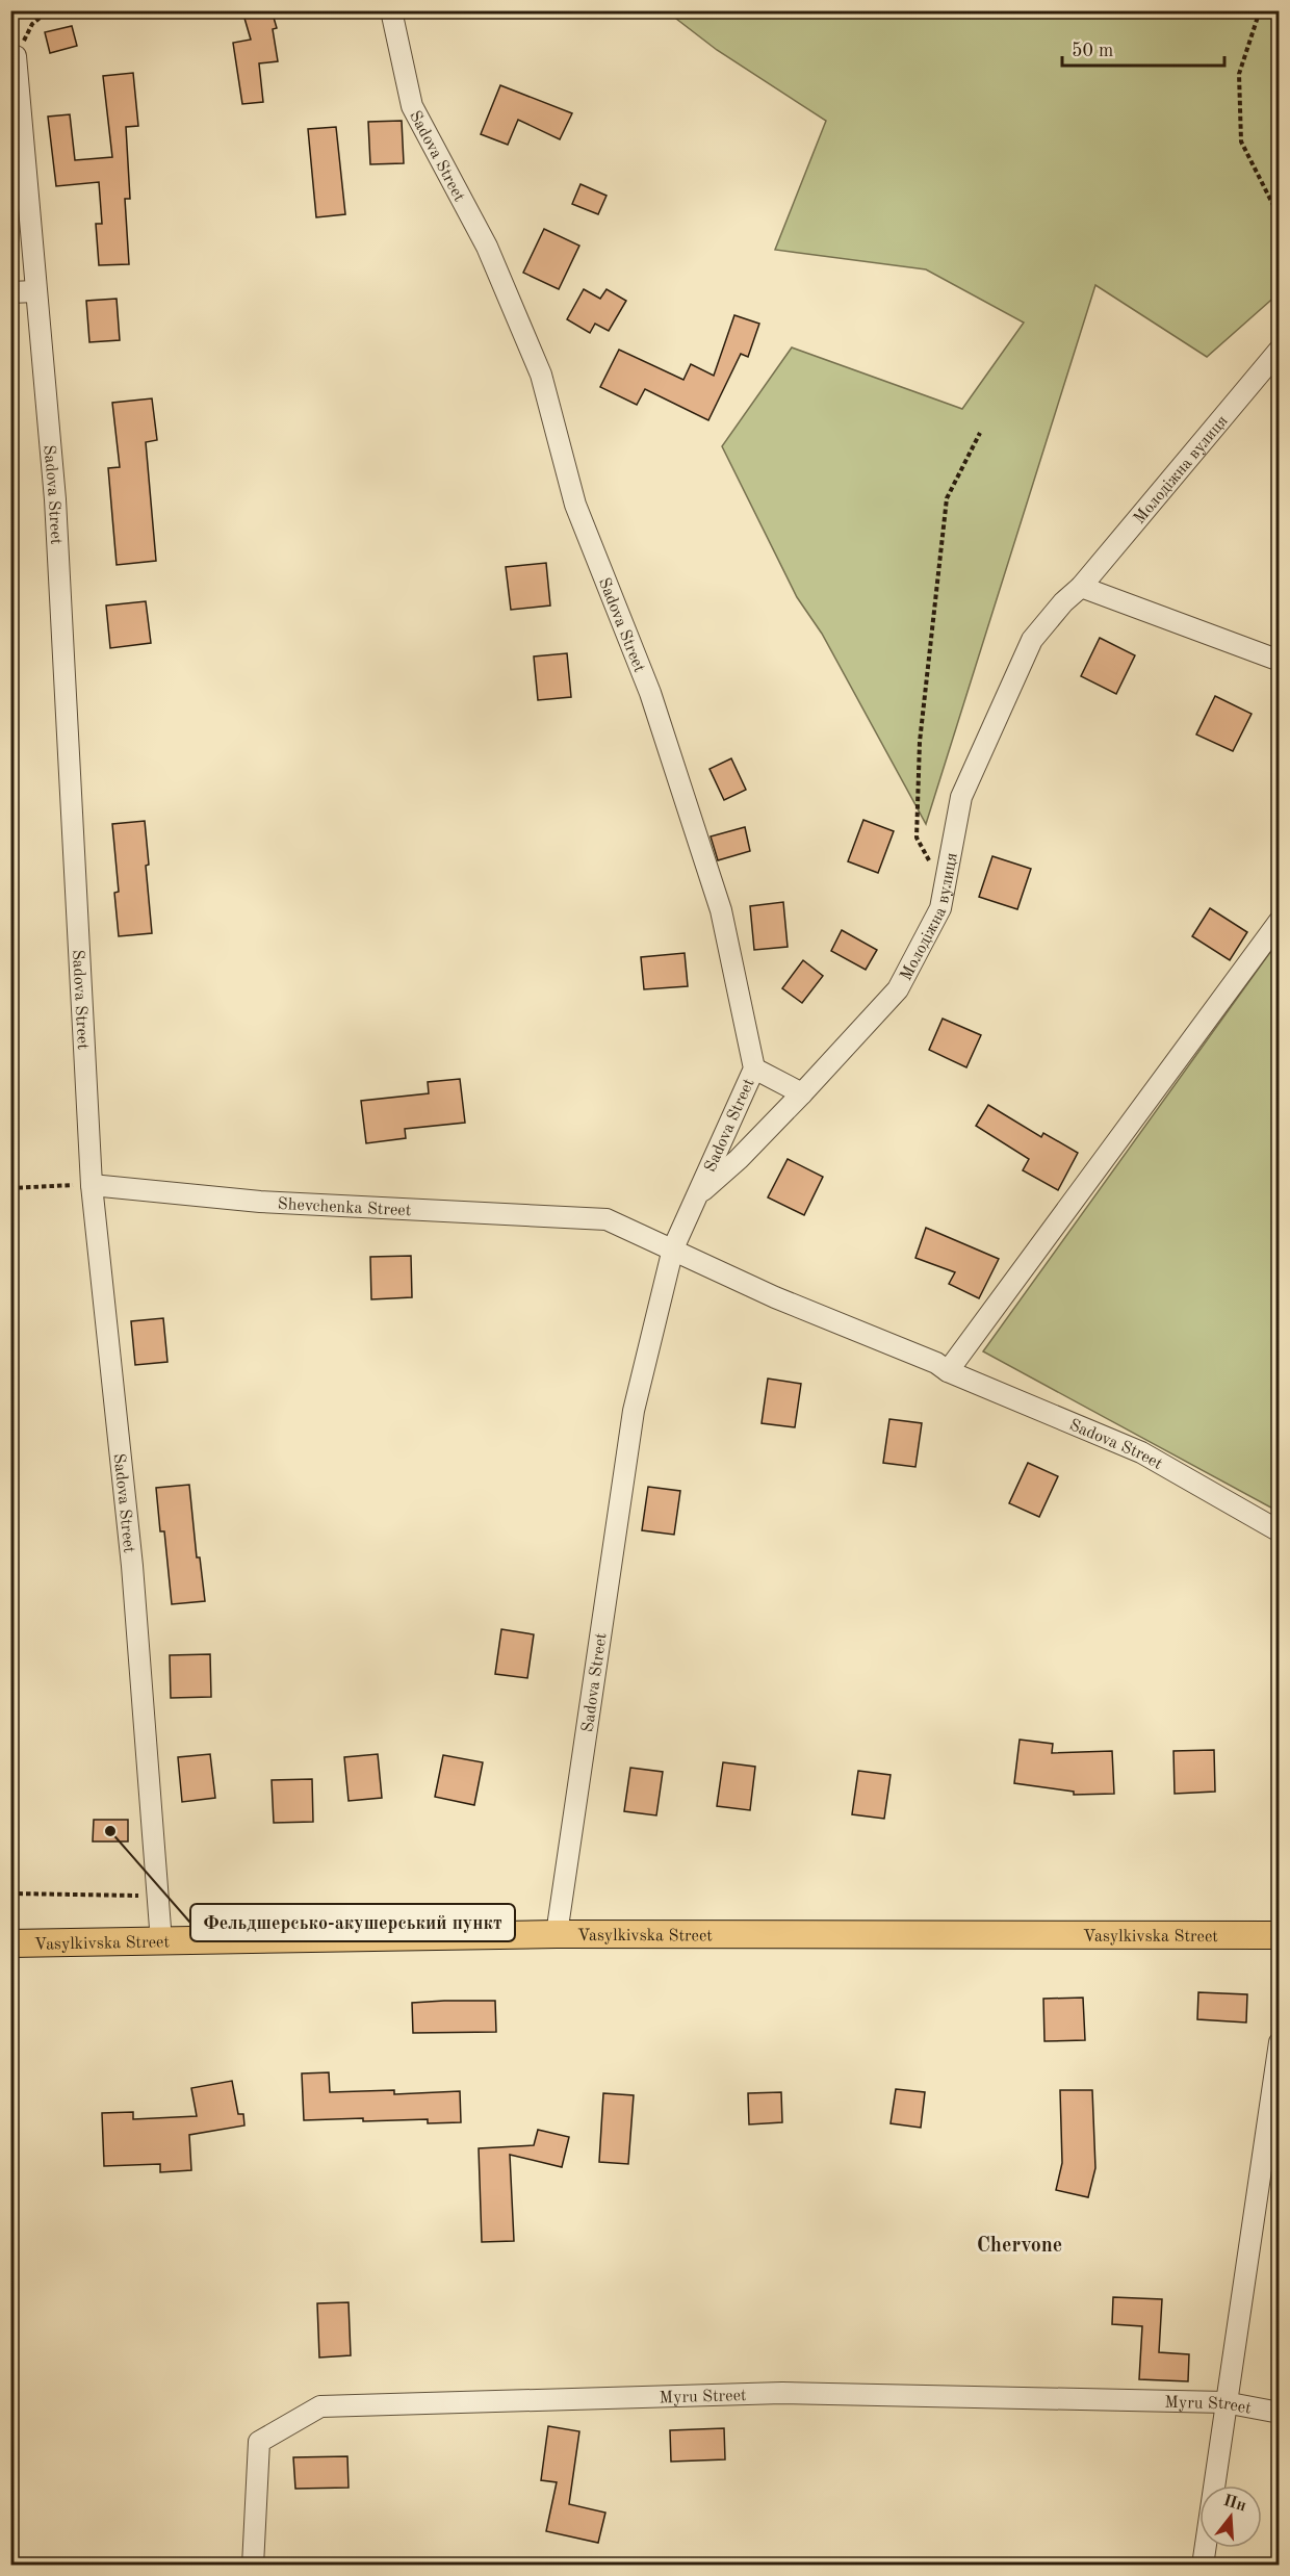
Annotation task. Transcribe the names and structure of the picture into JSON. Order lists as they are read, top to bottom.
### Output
{
  "streets": {
    "main road": ["Vasylkivska Street"],
    "street": [
      "Sadova Street",
      "Молодіжна вулиця",
      "Shevchenka Street",
      "Myru Street"
    ]
  },
  "crossings": [
    ["Sadova Street", "Молодіжна вулиця"],
    ["Sadova Street", "Shevchenka Street"],
    ["Sadova Street", "Vasylkivska Street"]
  ],
  "districts": ["Chervone"],
  "places": ["Фельдшерсько-акушерський пункт"],
  "scale_bar": "50 m",
  "north": "top"
}
